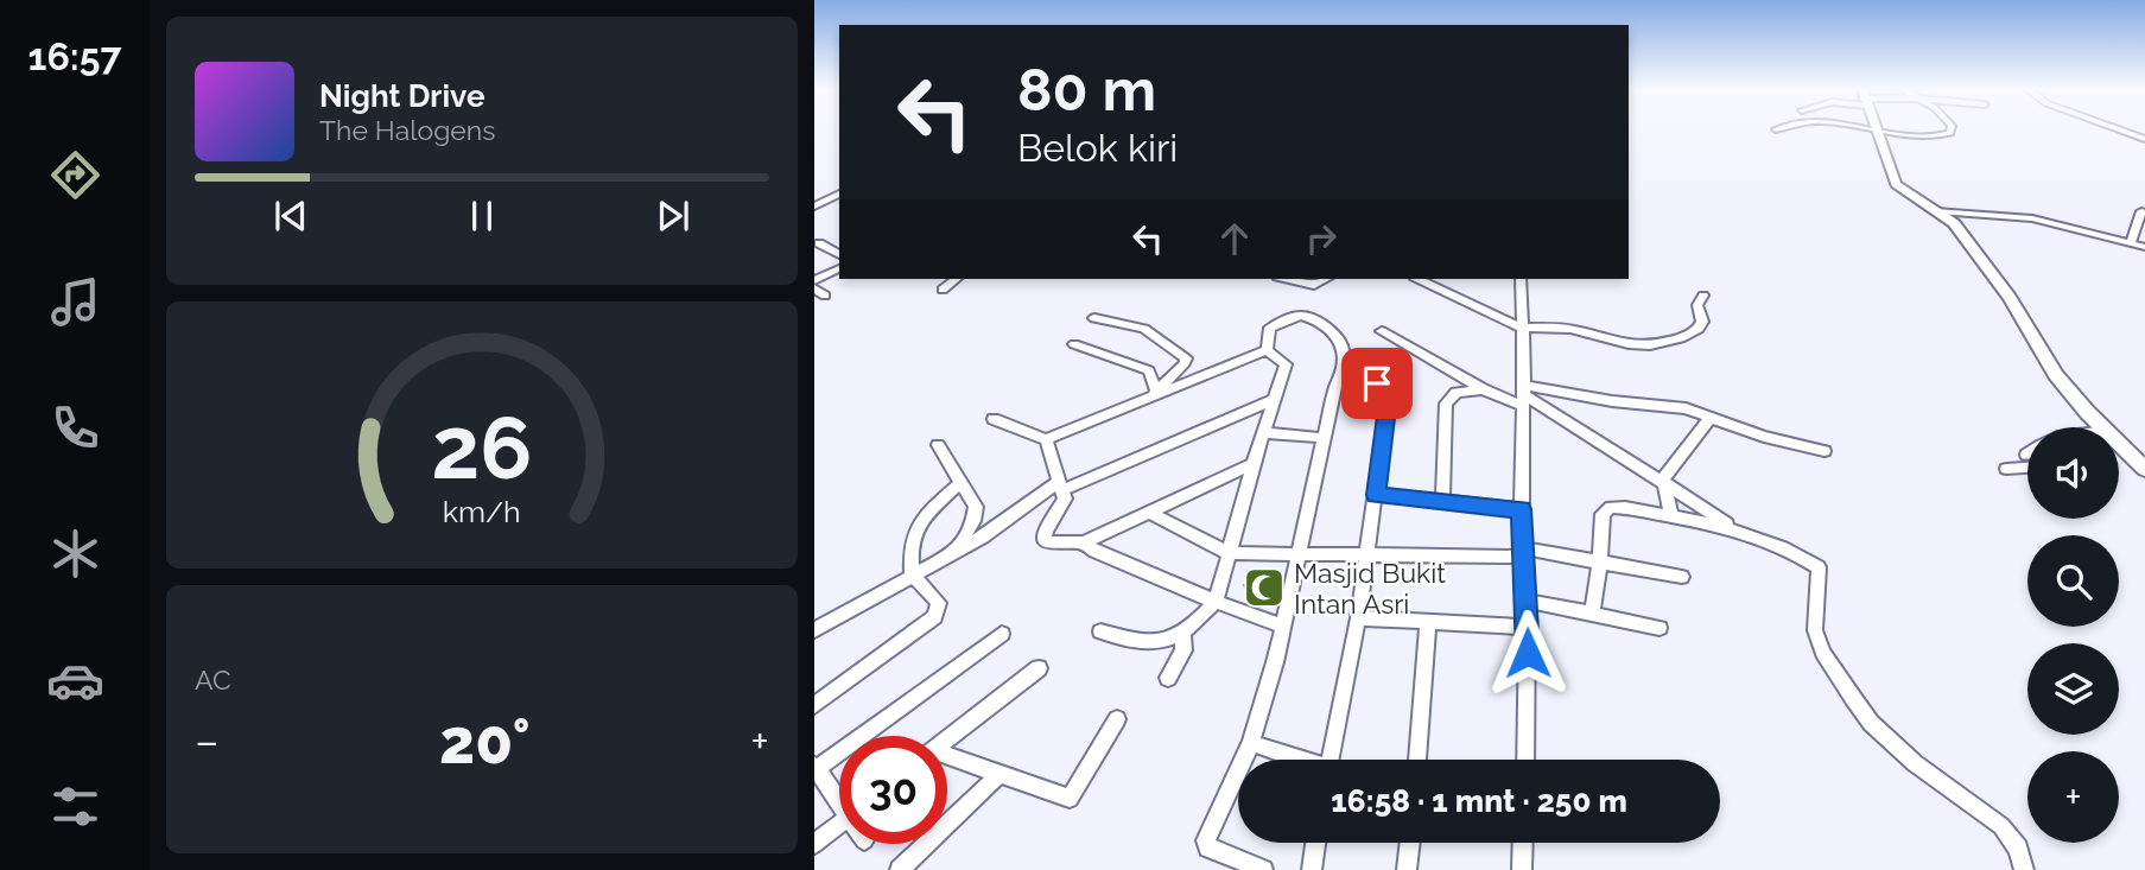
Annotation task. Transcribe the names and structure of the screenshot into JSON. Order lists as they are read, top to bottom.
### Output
{
  "places": {
    "mosque": ["Masjid Bukit Intan Asri"]
  },
  "page": {
    "tabs": "16:57",
    "turn": ["80 m", "Belok kiri"],
    "song": ["Night Drive", "The Halogens"],
    "map_buttons": "+",
    "tile": "AC",
    "heat": ["−", "20°", "+"],
    "limit": "30",
    "trip": "16:58 · 1 mnt · 250 m",
    "gauge": ["26", "km/h"]
  }
}
